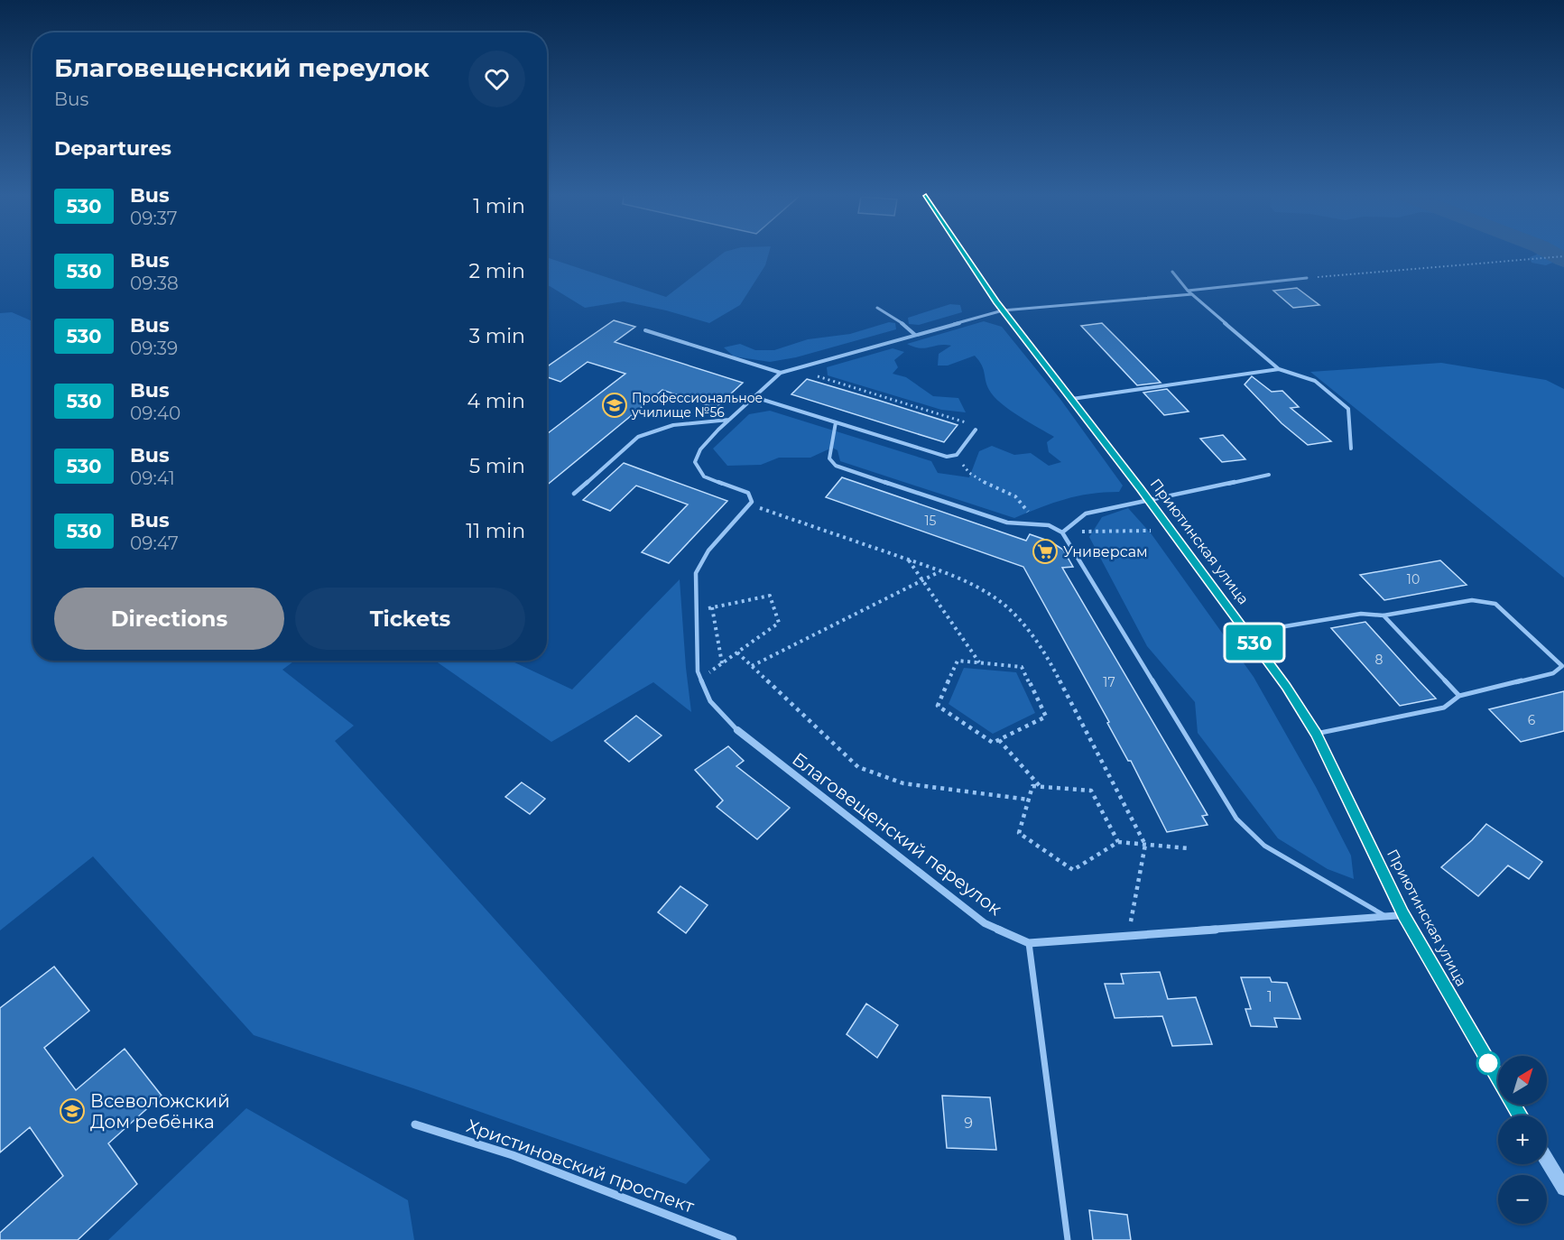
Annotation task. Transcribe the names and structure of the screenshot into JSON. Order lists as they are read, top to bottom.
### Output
{
  "streets": {
    "street": ["Приютинская улица", "Благовещенский переулок", "Христиновский проспект"]
  },
  "crossings": [
    ["Приютинская улица", "Благовещенский переулок"]
  ],
  "places": {
    "school or university": ["Профессиональное училище №56", "Всеволожский Дом ребёнка"],
    "supermarket": ["Универсам"]
  },
  "lines": ["bus line 530"],
  "house_numbers": [
    "15",
    "10",
    "8",
    "17",
    "6",
    "1",
    "9"
  ],
  "north": "top right",
  "page": {
    "on_map": "530",
    "heading": [
      ["Благовещенский переулок", "Bus"],
      "Departures"
    ],
    "list": [
      {
        "mark": "530",
        "name": "Bus",
        "note": "09:37",
        "value": "1 min"
      },
      {
        "mark": "530",
        "name": "Bus",
        "note": "09:38",
        "value": "2 min"
      },
      {
        "mark": "530",
        "name": "Bus",
        "note": "09:39",
        "value": "3 min"
      },
      {
        "mark": "530",
        "name": "Bus",
        "note": "09:40",
        "value": "4 min"
      },
      {
        "mark": "530",
        "name": "Bus",
        "note": "09:41",
        "value": "5 min"
      },
      {
        "mark": "530",
        "name": "Bus",
        "note": "09:47",
        "value": "11 min"
      }
    ],
    "buttons": ["Directions", "Tickets"],
    "map_buttons": ["+", "−"]
  }
}
